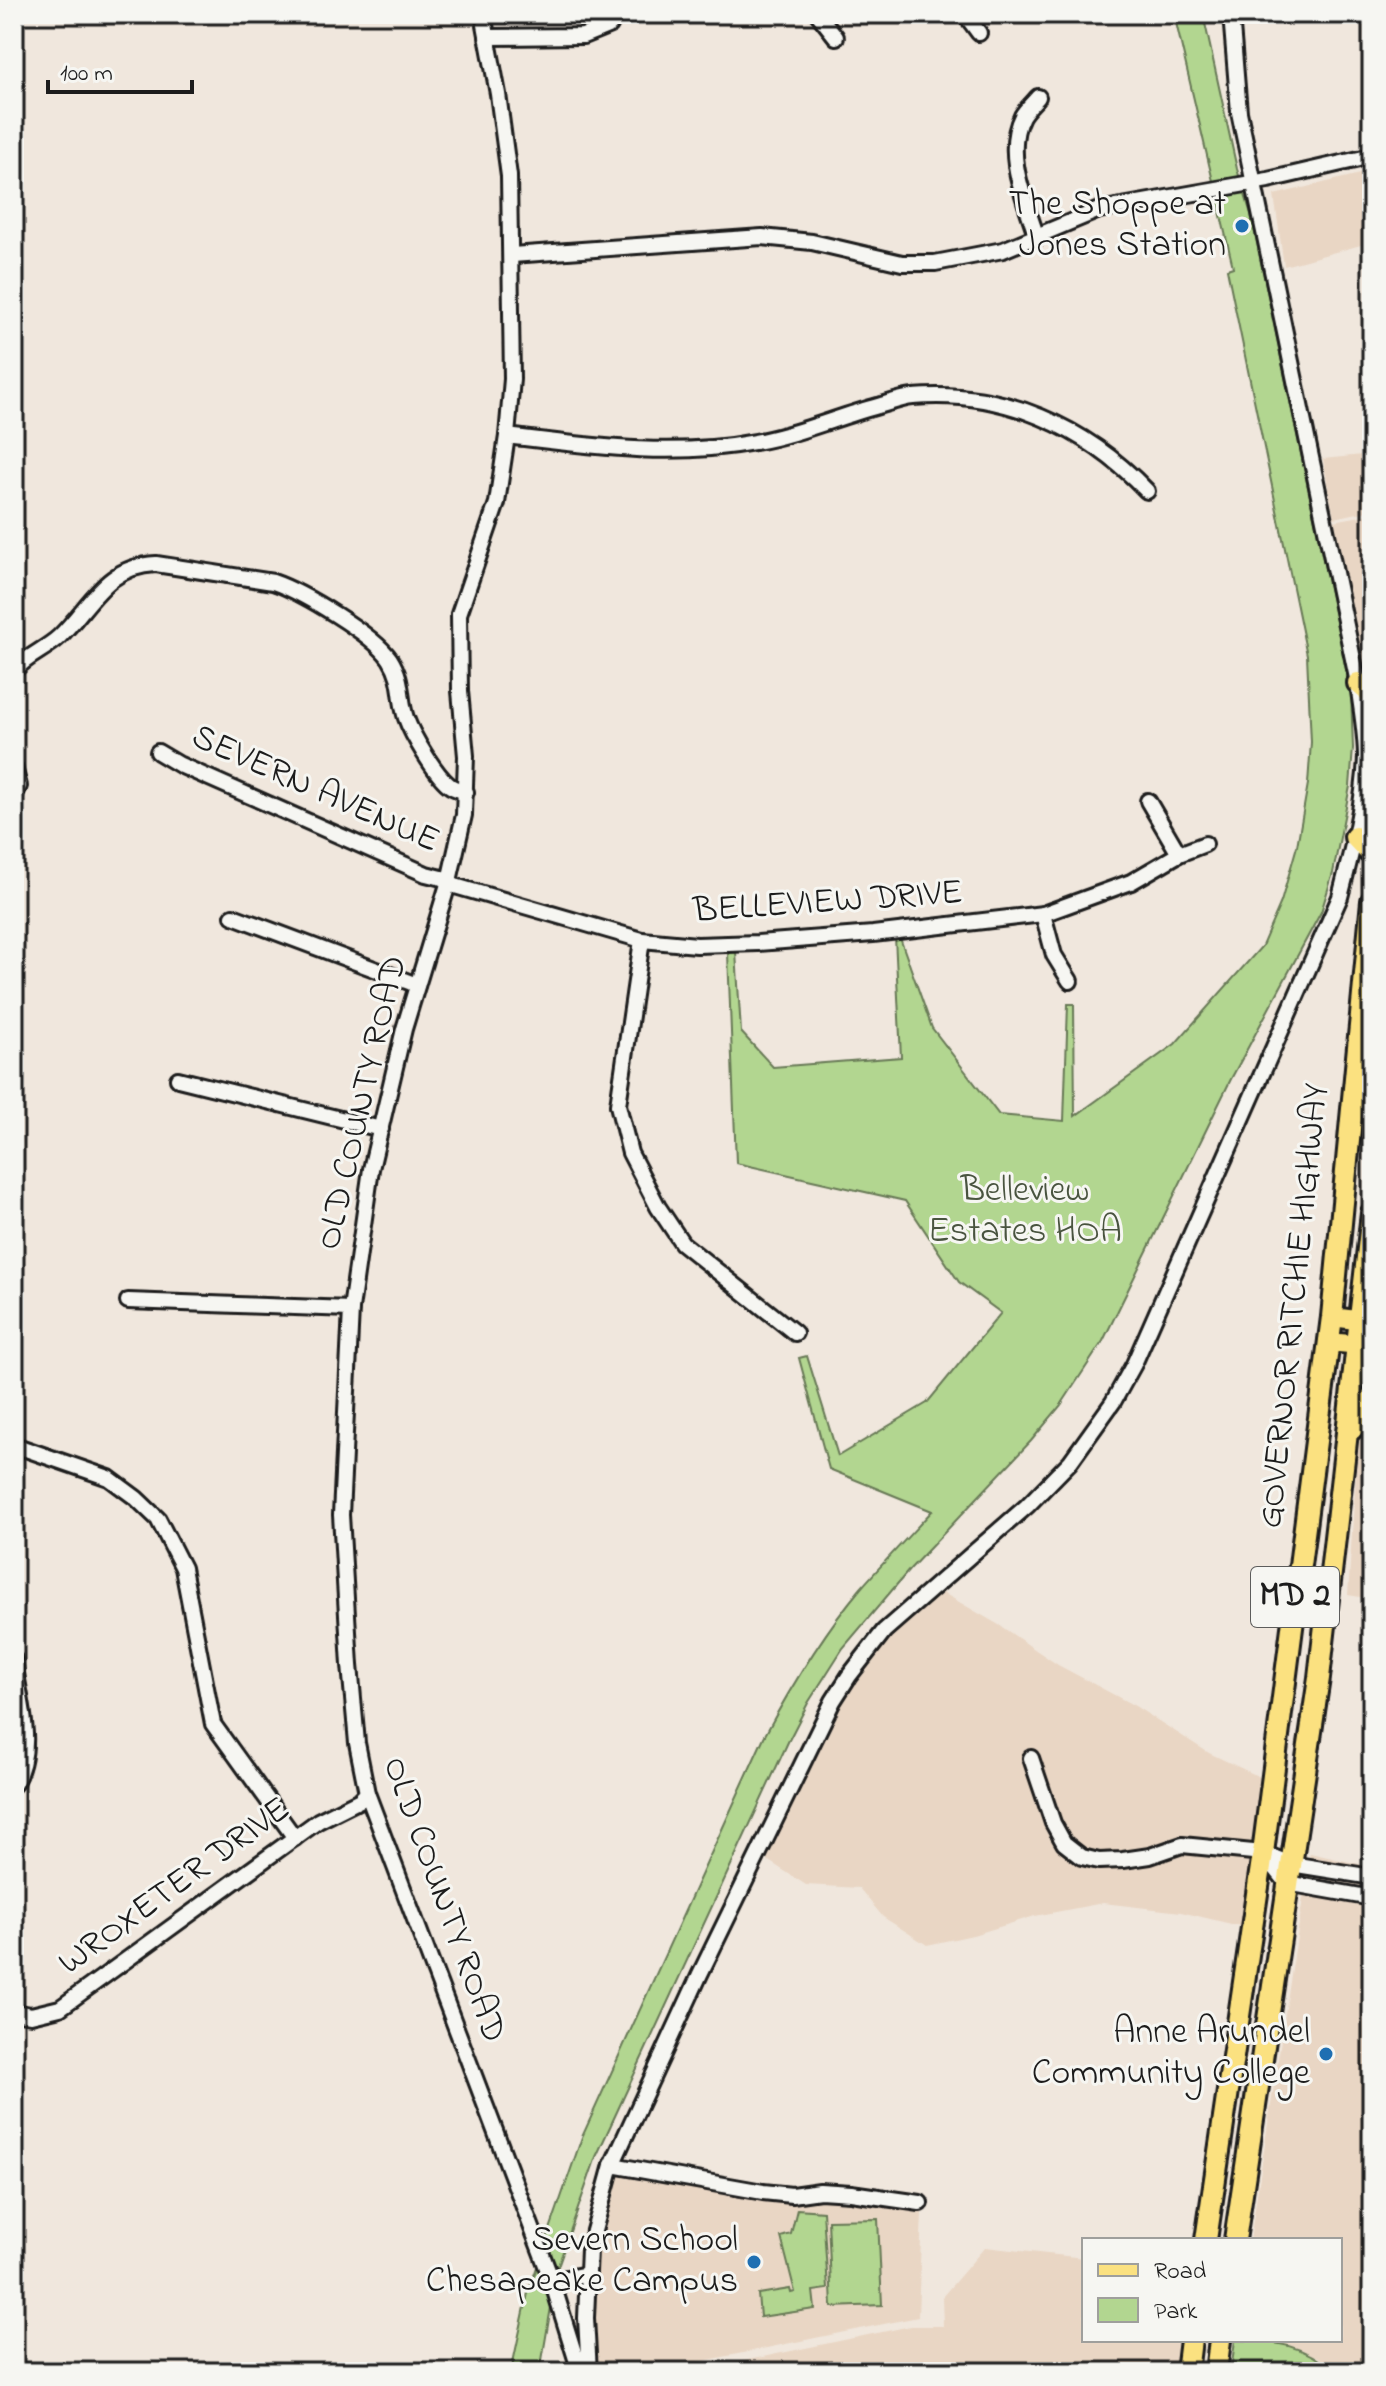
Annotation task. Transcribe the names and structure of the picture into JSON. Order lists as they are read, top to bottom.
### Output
{
  "streets": {
    "highway": ["GOVERNOR RITCHIE HIGHWAY", "MD 2"],
    "street": [
      "SEVERN AVENUE",
      "BELLEVIEW DRIVE",
      "OLD COUNTY ROAD",
      "WROXETER DRIVE"
    ]
  },
  "crossings": [
    ["SEVERN AVENUE", "BELLEVIEW DRIVE"],
    ["SEVERN AVENUE", "OLD COUNTY ROAD"],
    ["BELLEVIEW DRIVE", "OLD COUNTY ROAD"],
    ["OLD COUNTY ROAD", "WROXETER DRIVE"]
  ],
  "parks": ["Belleview Estates HOA"],
  "places": ["The Shoppe at Jones Station", "Anne Arundel Community College", "Severn School Chesapeake Campus"],
  "legend": ["Road", "Park"],
  "scale_bar": "100 m"
}
